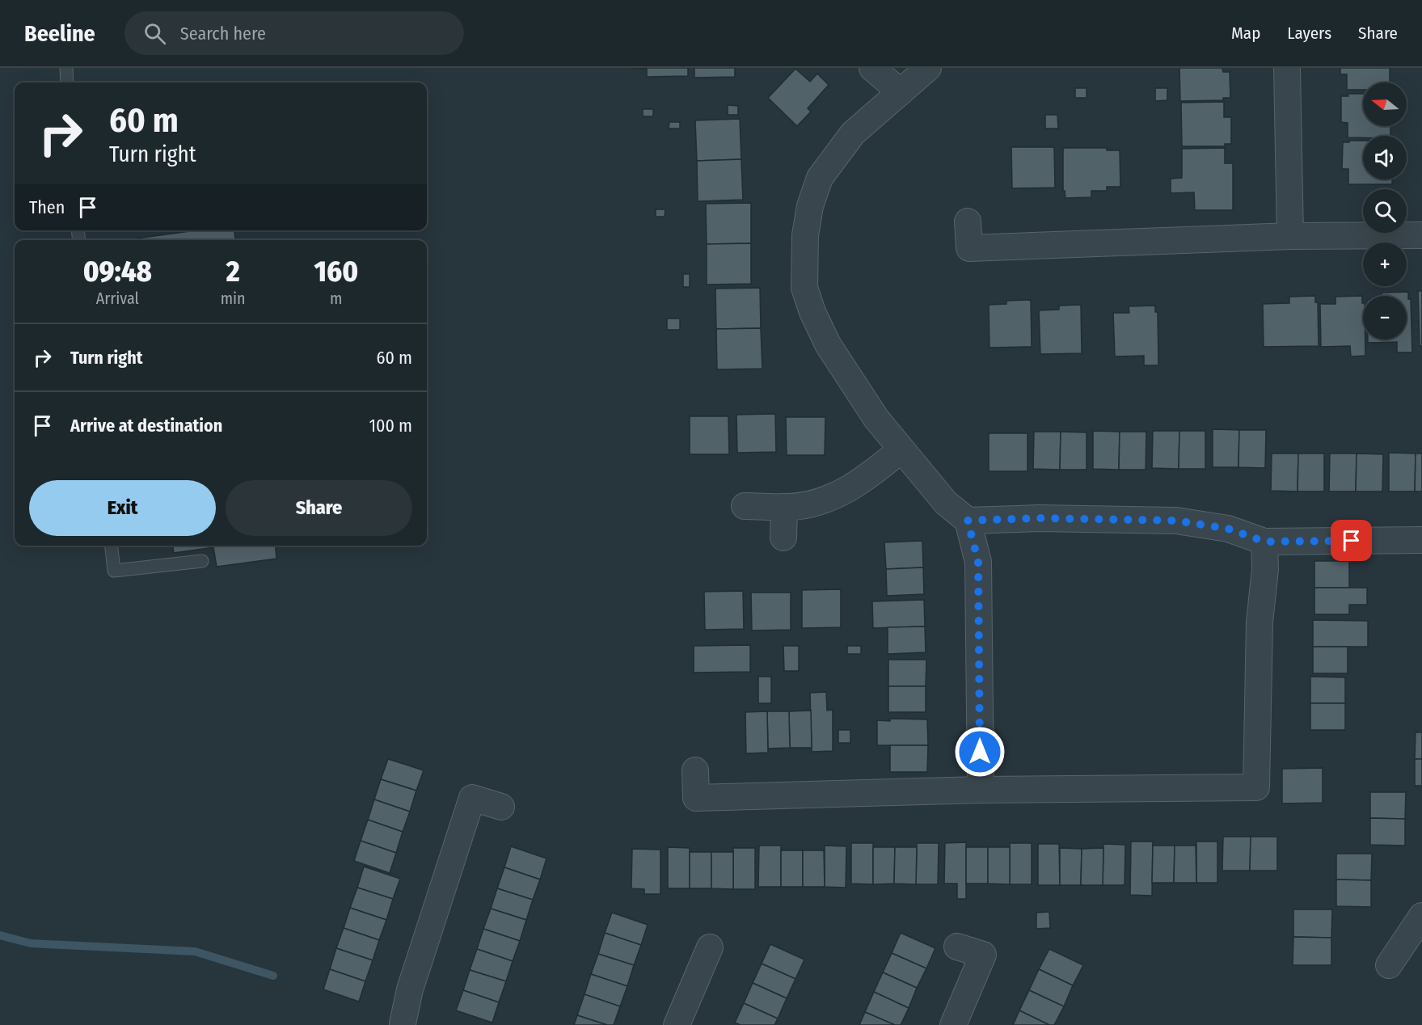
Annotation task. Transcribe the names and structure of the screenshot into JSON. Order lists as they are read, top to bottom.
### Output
{
  "north": "left",
  "page": {
    "header": "Beeline",
    "search": "Search here",
    "nav": ["Map", "Layers", "Share"],
    "map_buttons": ["+", "−"],
    "turn": ["60 m", "Turn right"],
    "then": "Then",
    "eta": [
      "09:48",
      "Arrival",
      "2",
      "min",
      "160",
      "m"
    ],
    "list": [
      {
        "name": "Turn right",
        "value": "60 m"
      },
      {
        "name": "Arrive at destination",
        "value": "100 m"
      }
    ],
    "buttons": ["Exit", "Share"]
  }
}
